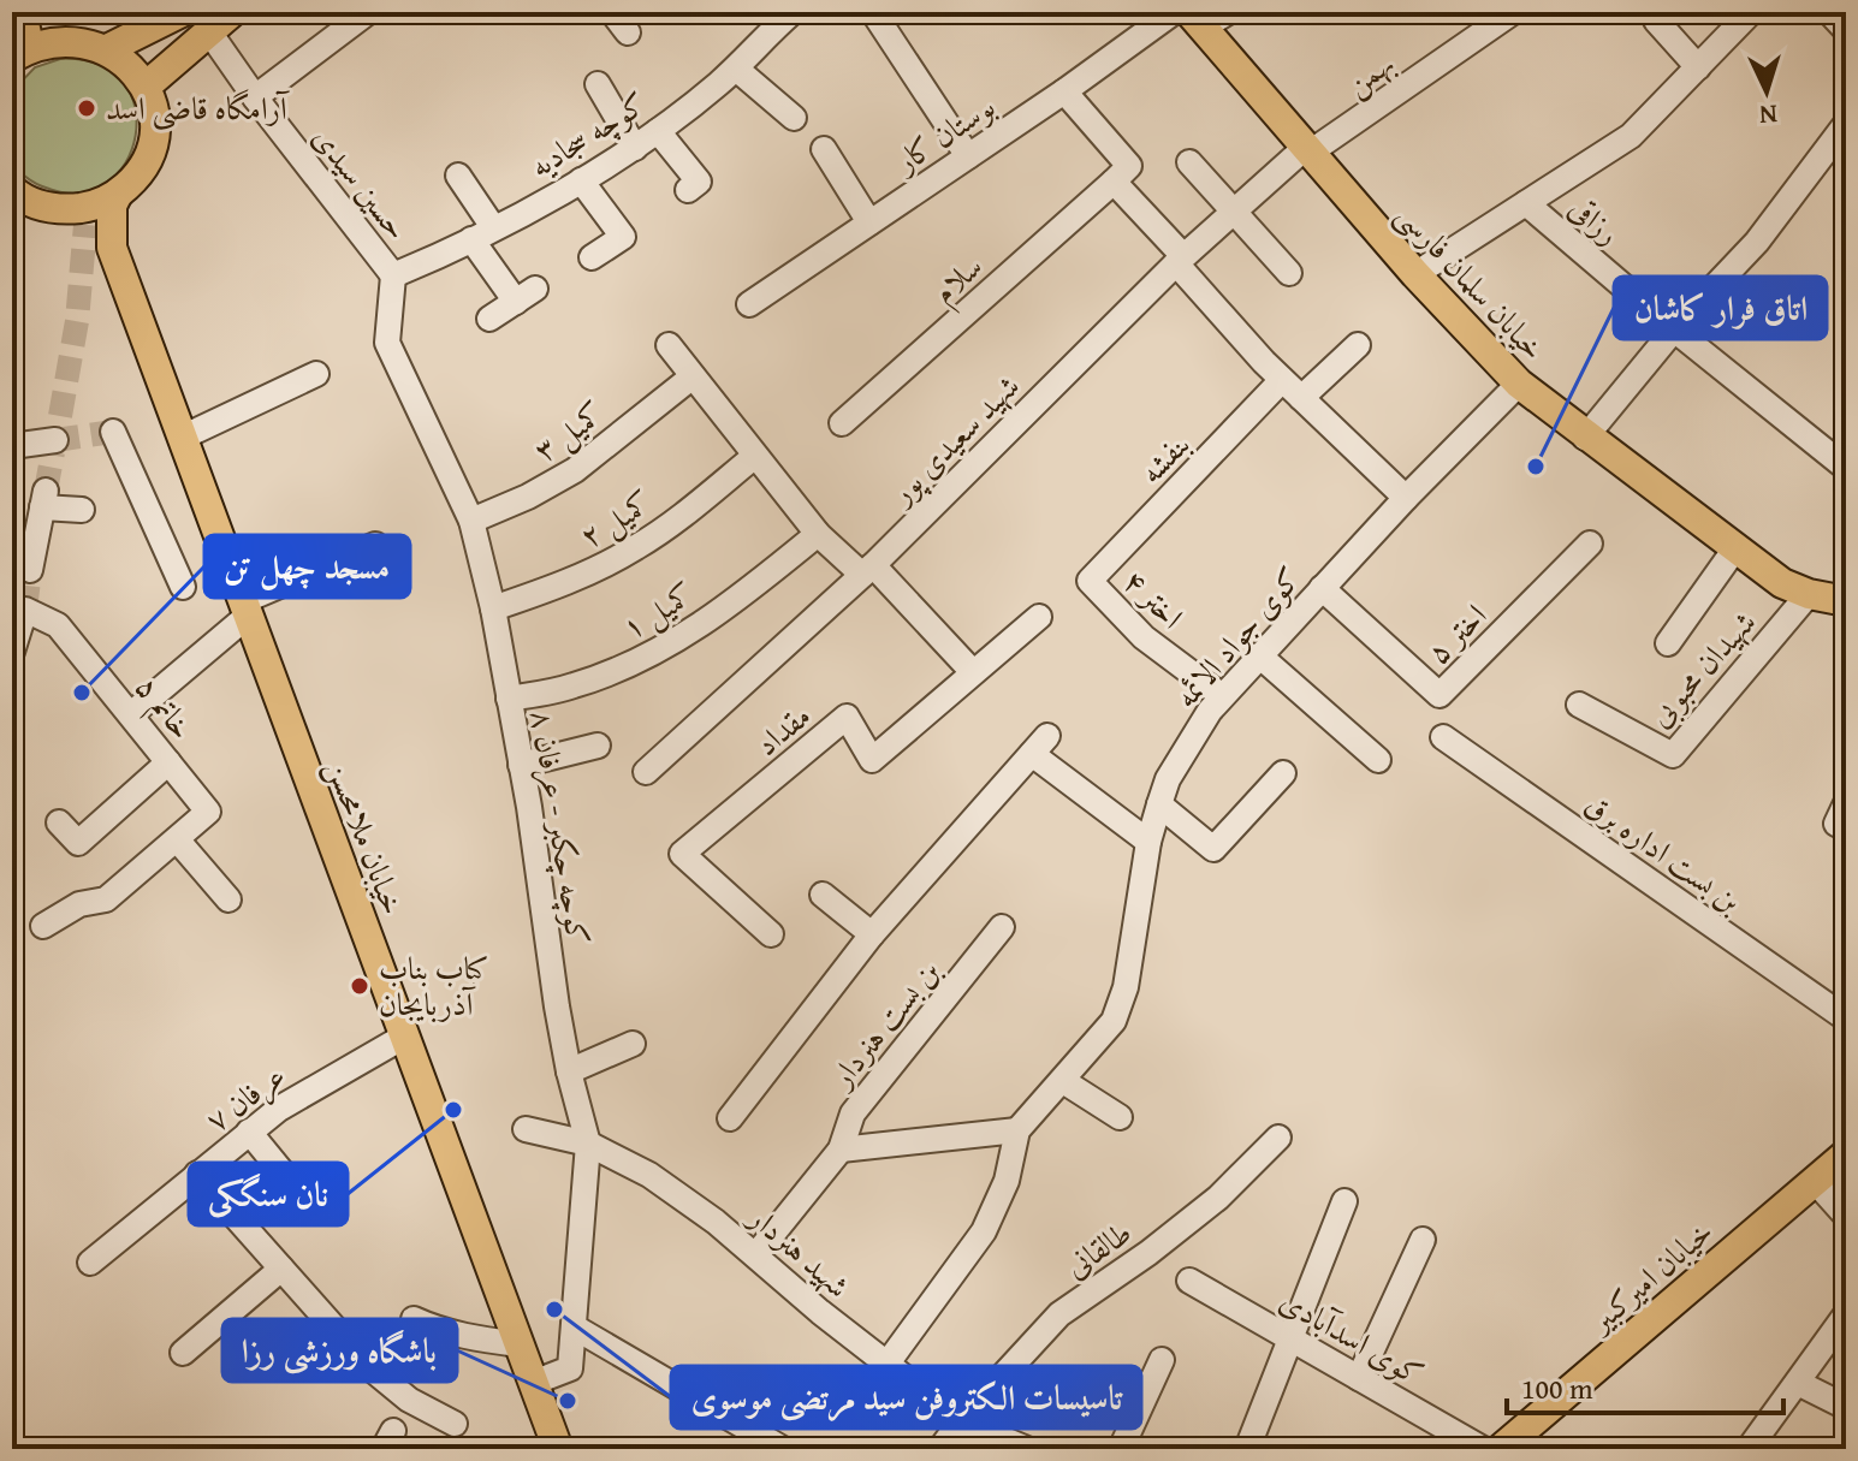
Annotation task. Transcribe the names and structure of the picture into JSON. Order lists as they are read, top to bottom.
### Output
{
  "streets": {
    "main road": ["خیابان سلمان فارسی", "خیابان ملامحسن", "خیابان امیرکبیر"],
    "street": [
      "بهمن",
      "بوستان کار",
      "کوچه سجادیه",
      "حسین سیدی",
      "رزاقی",
      "سلام",
      "کمیل ۳",
      "شهید سعیدی پور",
      "بنفشه",
      "کمیل ۲",
      "اختر ۴",
      "کمیل ۱",
      "اختر ۵",
      "کوی جواد الائمه",
      "شهیدان محبوبی",
      "خاتم ۵",
      "مقداد",
      "کوچه چکبر - عرفان ۸",
      "بن بست اداره برق",
      "بن بست هنردار",
      "عرفان ۷",
      "طالقانی",
      "شهید هنردار",
      "کوی اسدآبادی"
    ]
  },
  "crossings": [
    ["بهمن", "خیابان سلمان فارسی"],
    ["بهمن", "شهید سعیدی پور"],
    ["کوچه سجادیه", "حسین سیدی"],
    ["کوچه سجادیه", "کوچه چکبر - عرفان ۸"],
    ["حسین سیدی", "کوچه چکبر - عرفان ۸"],
    ["خیابان سلمان فارسی", "شهید سعیدی پور"],
    ["خیابان سلمان فارسی", "کوی جواد الائمه"],
    ["خیابان سلمان فارسی", "شهیدان محبوبی"],
    ["کمیل ۳", "کوچه چکبر - عرفان ۸"],
    ["بنفشه", "اختر ۴"],
    ["کمیل ۲", "کوچه چکبر - عرفان ۸"],
    ["اختر ۴", "کوی جواد الائمه"],
    ["کمیل ۱", "کوچه چکبر - عرفان ۸"],
    ["اختر ۵", "کوی جواد الائمه"],
    ["کوچه چکبر - عرفان ۸", "خیابان ملامحسن"],
    ["کوچه چکبر - عرفان ۸", "شهید هنردار"],
    ["خیابان ملامحسن", "عرفان ۷"],
    ["بن بست هنردار", "شهید هنردار"],
    ["طالقانی", "شهید هنردار"]
  ],
  "places": [
    "آرامگاه قاضی اسد",
    "اتاق فرار کاشان",
    "مسجد چهل تن",
    "کباب بناب آذربایجان",
    "نان سنگکی",
    "تاسیسات الکتروفن سید مرتضی موسوی",
    "باشگاه ورزشی رزا"
  ],
  "scale_bar": "100 m",
  "north": "bottom"
}
